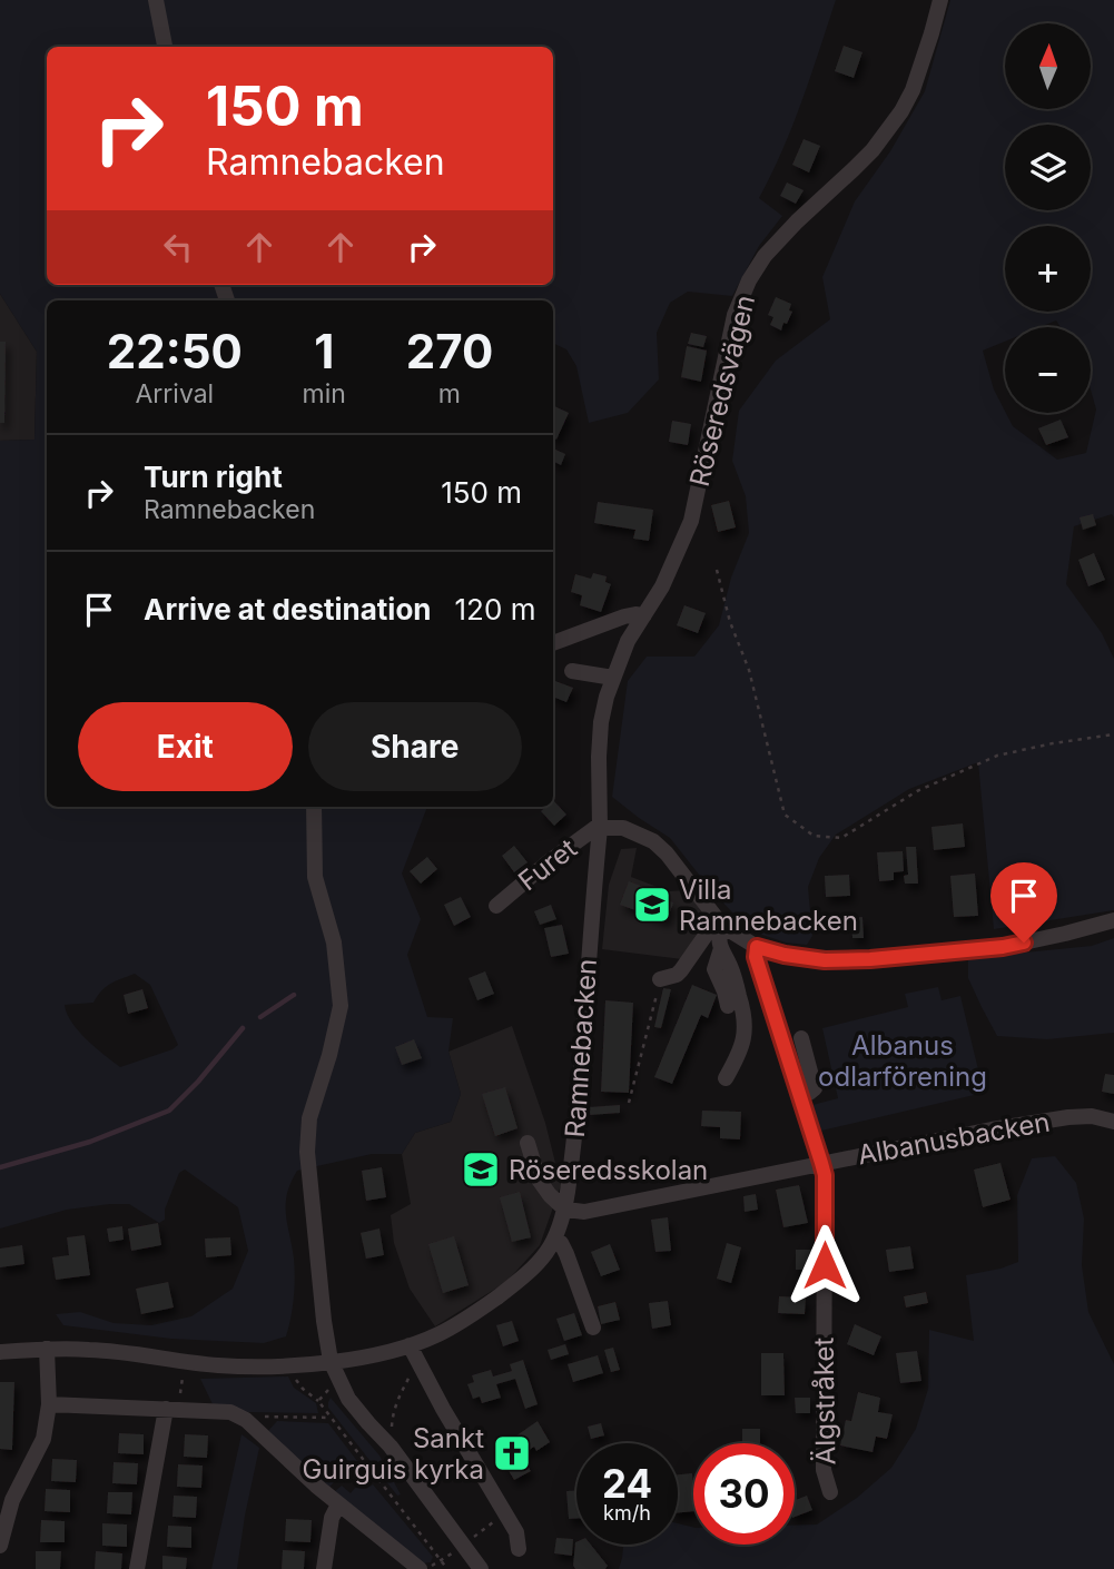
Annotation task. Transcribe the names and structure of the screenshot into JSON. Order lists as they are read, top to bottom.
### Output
{
  "streets": {
    "street": [
      "Röseredsvägen",
      "Furet",
      "Ramnebacken",
      "Albanusbacken",
      "Älgstråket"
    ]
  },
  "crossings": [
    ["Röseredsvägen", "Furet"],
    ["Röseredsvägen", "Ramnebacken"],
    ["Furet", "Ramnebacken"],
    ["Ramnebacken", "Albanusbacken"],
    ["Albanusbacken", "Älgstråket"]
  ],
  "parks": ["Albanus odlarförening"],
  "places": {
    "school or university": ["Villa Ramnebacken", "Röseredsskolan"],
    "church": ["Sankt Guirguis kyrka"]
  },
  "north": "top",
  "page": {
    "map_buttons": ["+", "−"],
    "turn": ["150 m", "Ramnebacken"],
    "eta": [
      "22:50",
      "Arrival",
      "1",
      "min",
      "270",
      "m"
    ],
    "list": [
      {
        "name": "Turn right",
        "note": "Ramnebacken",
        "value": "150 m"
      },
      {
        "name": "Arrive at destination",
        "value": "120 m"
      }
    ],
    "buttons": ["Exit", "Share"],
    "speed": "24 km/h",
    "limit": "30"
  }
}
